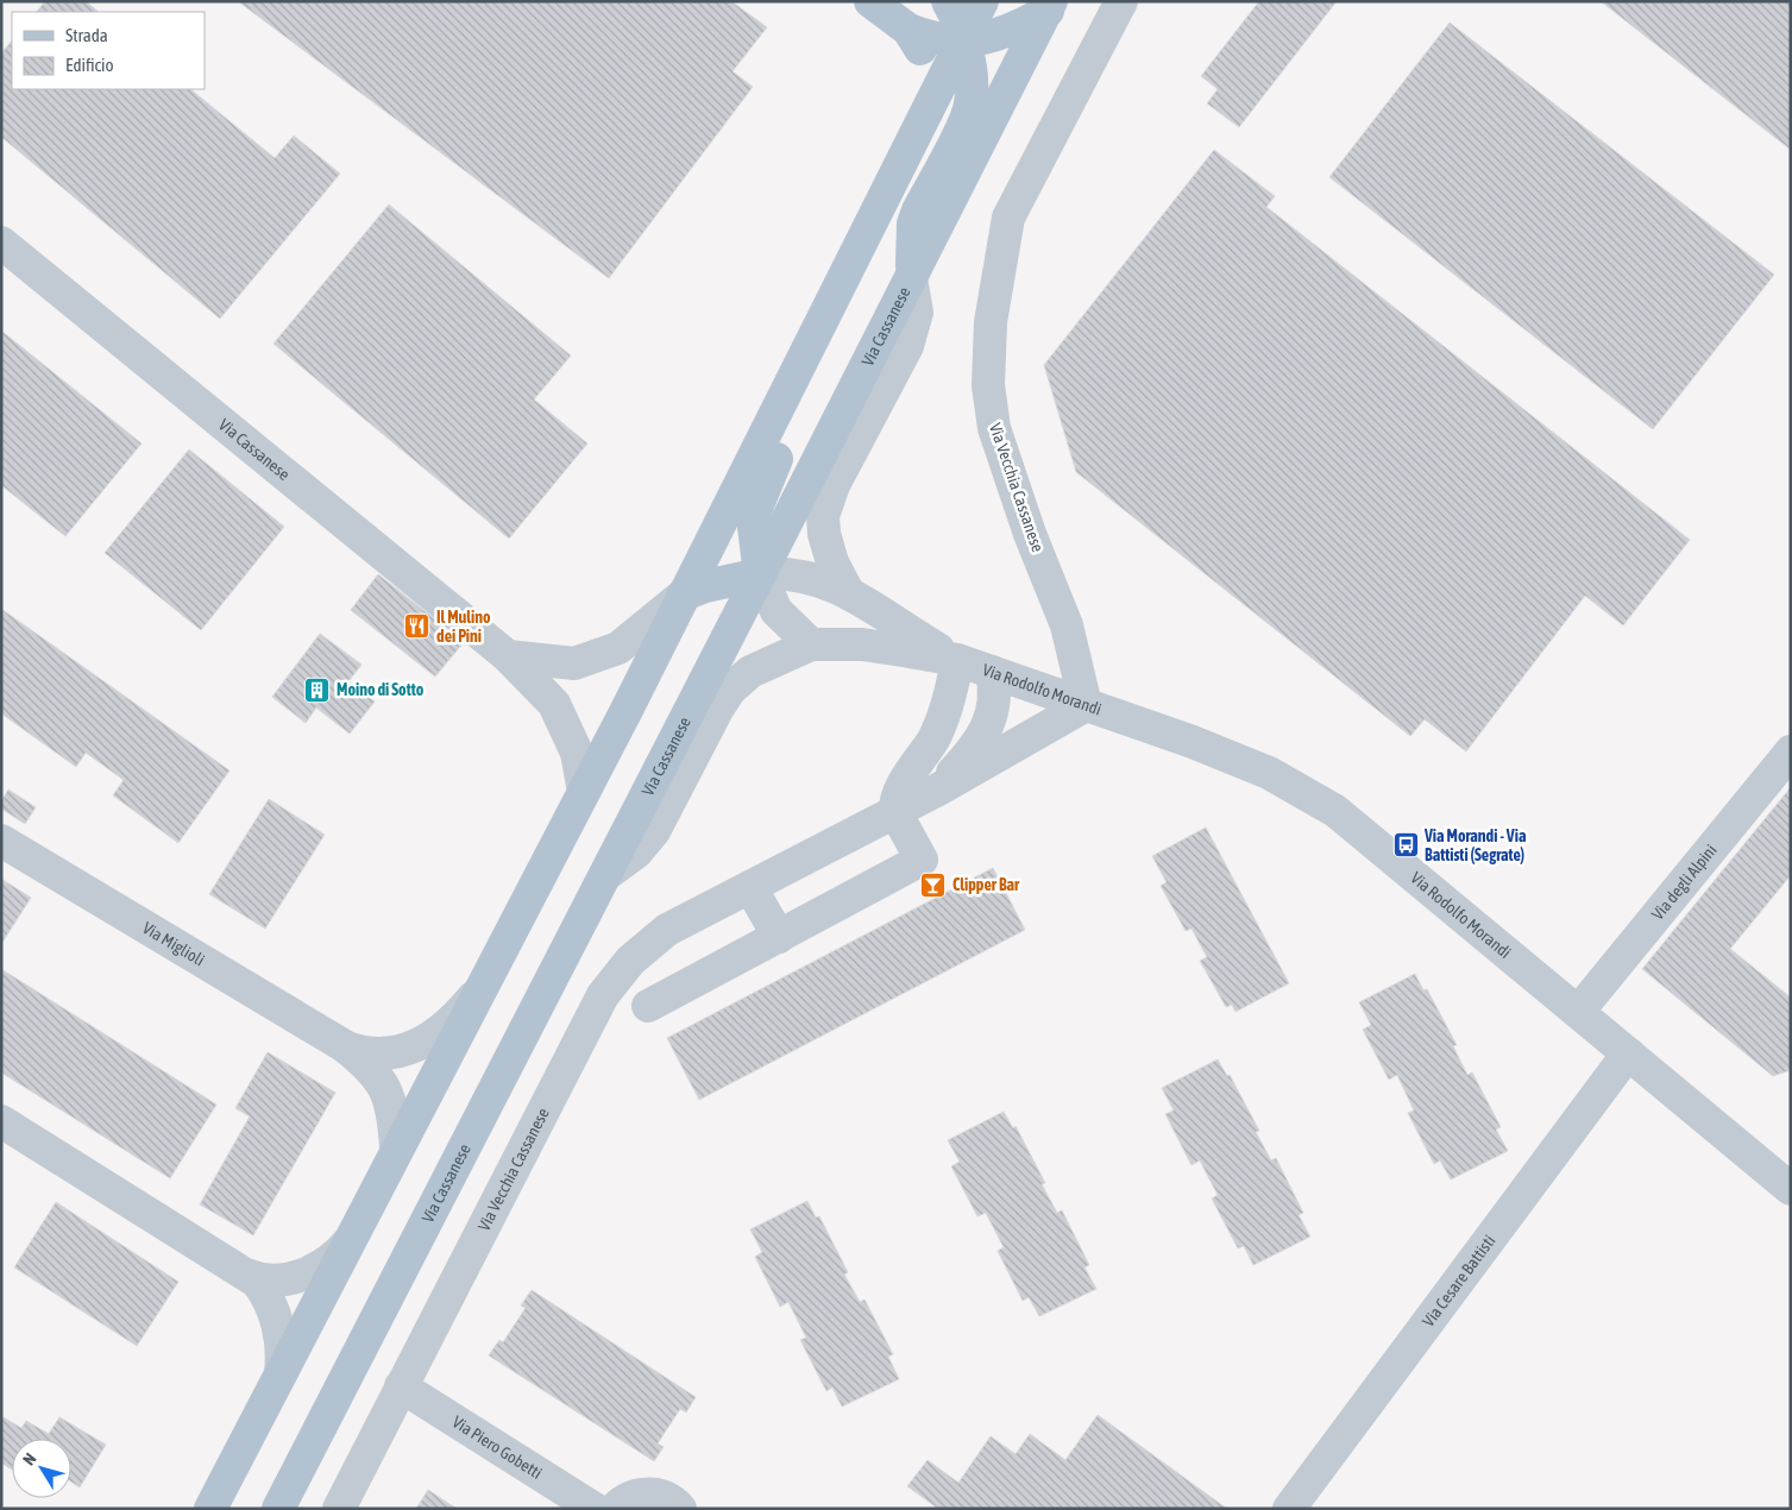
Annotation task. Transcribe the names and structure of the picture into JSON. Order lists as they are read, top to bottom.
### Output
{
  "streets": {
    "main road": ["Via Cassanese"],
    "street": [
      "Via Vecchia Cassanese",
      "Via Rodolfo Morandi",
      "Via degli Alpini",
      "Via Miglioli",
      "Via Cesare Battisti",
      "Via Piero Gobetti"
    ]
  },
  "crossings": [
    ["Via Cassanese", "Via Rodolfo Morandi"],
    ["Via Vecchia Cassanese", "Via Rodolfo Morandi"],
    ["Via Vecchia Cassanese", "Via Piero Gobetti"],
    ["Via Rodolfo Morandi", "Via degli Alpini"],
    ["Via Rodolfo Morandi", "Via Cesare Battisti"]
  ],
  "places": {
    "restaurant": ["Il Mulino dei Pini"],
    "building": ["Moino di Sotto"],
    "bus stop": ["Via Morandi - Via Battisti (Segrate)"],
    "bar": ["Clipper Bar"]
  },
  "legend": ["Strada", "Edificio"],
  "north": "top left"
}
